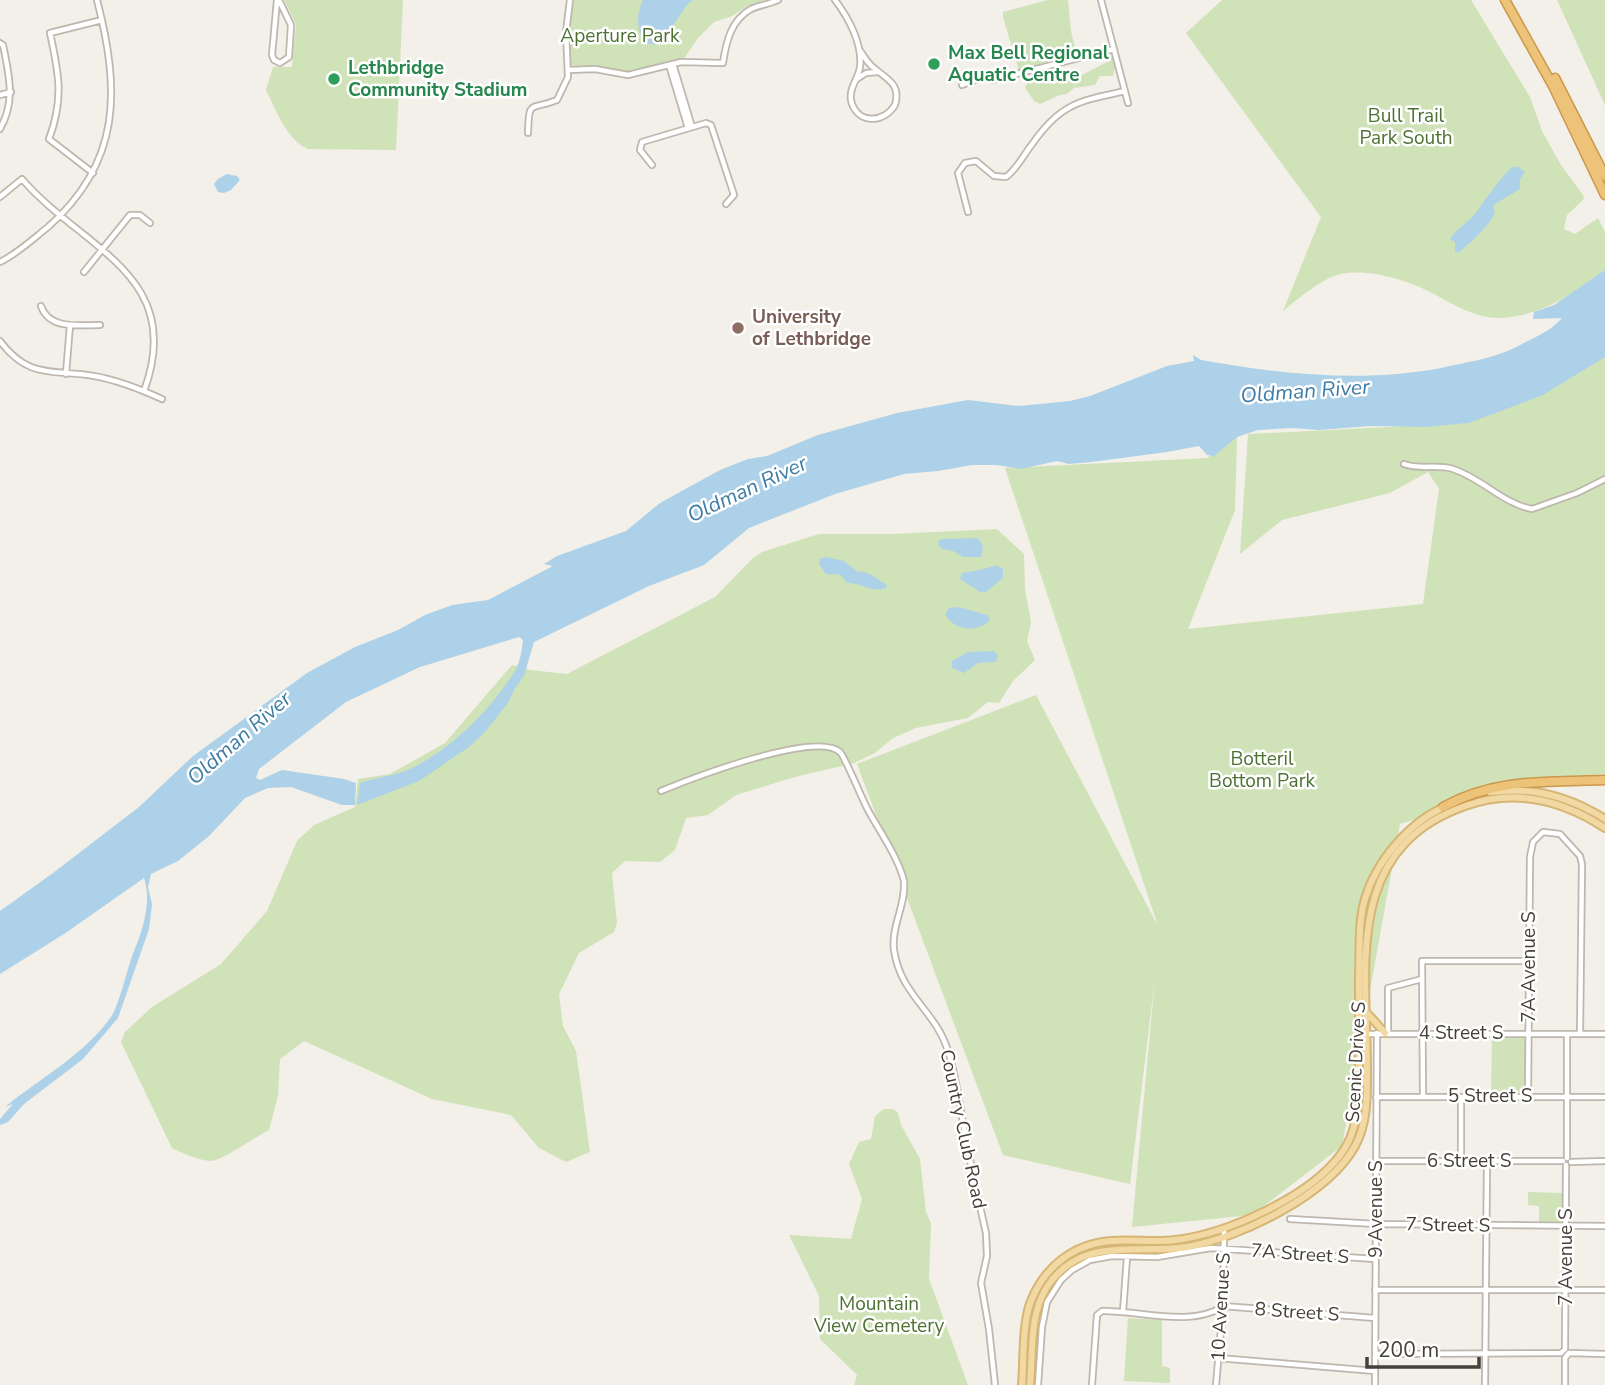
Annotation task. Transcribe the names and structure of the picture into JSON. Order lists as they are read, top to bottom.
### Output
{
  "streets": {
    "main road": ["Scenic Drive S"],
    "street": [
      "7A Avenue S",
      "4 Street S",
      "5 Street S",
      "Country Club Road",
      "6 Street S",
      "9 Avenue S",
      "7 Street S",
      "7A Street S",
      "7 Avenue S",
      "10 Avenue S",
      "8 Street S"
    ]
  },
  "crossings": [
    ["7A Avenue S", "4 Street S"],
    ["7A Avenue S", "5 Street S"],
    ["4 Street S", "Scenic Drive S"],
    ["4 Street S", "9 Avenue S"],
    ["4 Street S", "7 Avenue S"],
    ["Scenic Drive S", "10 Avenue S"],
    ["5 Street S", "9 Avenue S"],
    ["5 Street S", "7 Avenue S"],
    ["6 Street S", "9 Avenue S"],
    ["6 Street S", "7 Avenue S"],
    ["9 Avenue S", "7 Street S"],
    ["9 Avenue S", "7A Street S"],
    ["9 Avenue S", "8 Street S"],
    ["7 Street S", "7 Avenue S"],
    ["7A Street S", "10 Avenue S"],
    ["10 Avenue S", "8 Street S"]
  ],
  "water": ["Oldman River"],
  "parks": [
    "Aperture Park",
    "Bull Trail Park South",
    "Botteril Bottom Park",
    "Mountain View Cemetery"
  ],
  "places": ["Max Bell Regional Aquatic Centre", "Lethbridge Community Stadium", "University of Lethbridge"],
  "scale_bar": "200 m"
}
